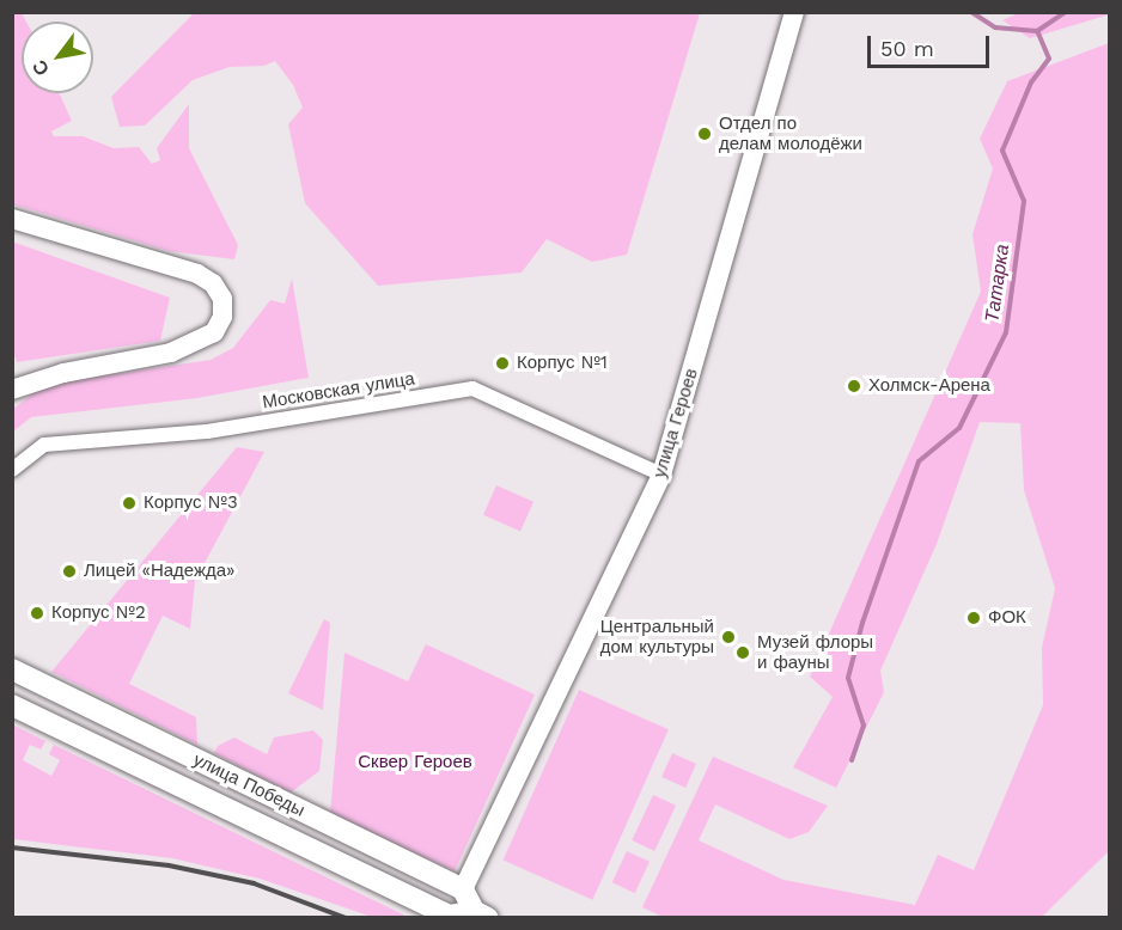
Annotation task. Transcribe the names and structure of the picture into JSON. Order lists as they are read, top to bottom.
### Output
{
  "streets": {
    "main road": ["улица Победы"],
    "street": ["Московская улица", "улица Героев"]
  },
  "crossings": [
    ["Московская улица", "улица Героев"],
    ["улица Героев", "улица Победы"]
  ],
  "water": ["Татарка"],
  "parks": ["Сквер Героев"],
  "places": [
    "Отдел по делам молодёжи",
    "Корпус №1",
    "Холмск-Арена",
    "Корпус №3",
    "Лицей «Надежда»",
    "Корпус №2",
    "ФОК",
    "Центральный дом культуры",
    "Музей флоры и фауны"
  ],
  "scale_bar": "50 m",
  "north": "bottom left"
}
